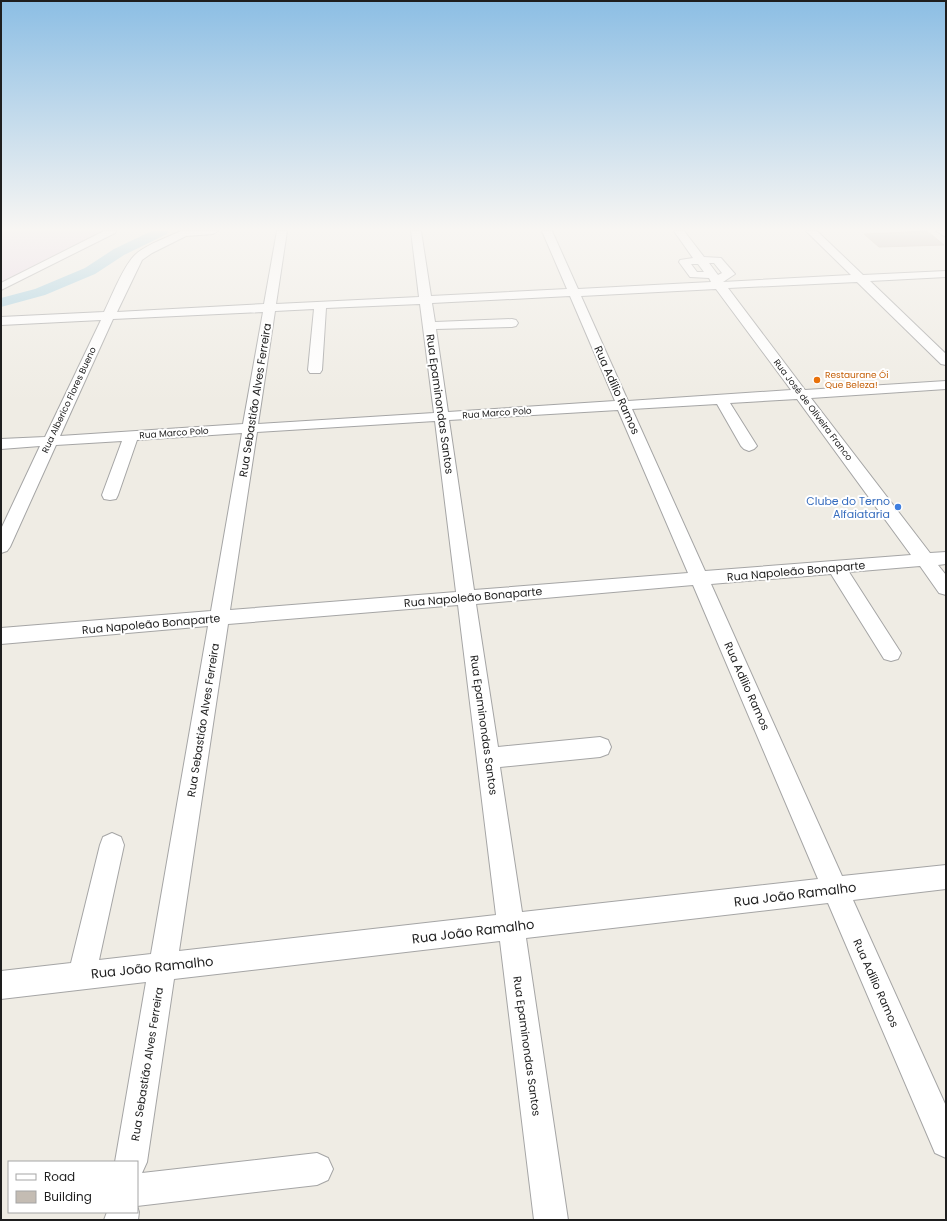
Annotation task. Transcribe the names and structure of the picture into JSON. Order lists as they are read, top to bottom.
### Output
{
  "streets": {
    "street": [
      "Rua Adílio Ramos",
      "Rua Alberico Flores Bueno",
      "Rua Sebastião Alves Ferreira",
      "Rua Epaminondas Santos",
      "Rua José de Oliveira Franco",
      "Rua Marco Polo",
      "Rua Napoleão Bonaparte",
      "Rua João Ramalho"
    ]
  },
  "crossings": [
    ["Rua Adílio Ramos", "Rua Marco Polo"],
    ["Rua Adílio Ramos", "Rua Napoleão Bonaparte"],
    ["Rua Adílio Ramos", "Rua João Ramalho"],
    ["Rua Alberico Flores Bueno", "Rua Marco Polo"],
    ["Rua Sebastião Alves Ferreira", "Rua Marco Polo"],
    ["Rua Sebastião Alves Ferreira", "Rua Napoleão Bonaparte"],
    ["Rua Sebastião Alves Ferreira", "Rua João Ramalho"],
    ["Rua Epaminondas Santos", "Rua Marco Polo"],
    ["Rua Epaminondas Santos", "Rua Napoleão Bonaparte"],
    ["Rua Epaminondas Santos", "Rua João Ramalho"],
    ["Rua José de Oliveira Franco", "Rua Marco Polo"],
    ["Rua José de Oliveira Franco", "Rua Napoleão Bonaparte"]
  ],
  "places": ["Restaurane Ói Que Beleza!", "Clube do Terno Alfaiataria"],
  "legend": ["Road", "Building"]
}
